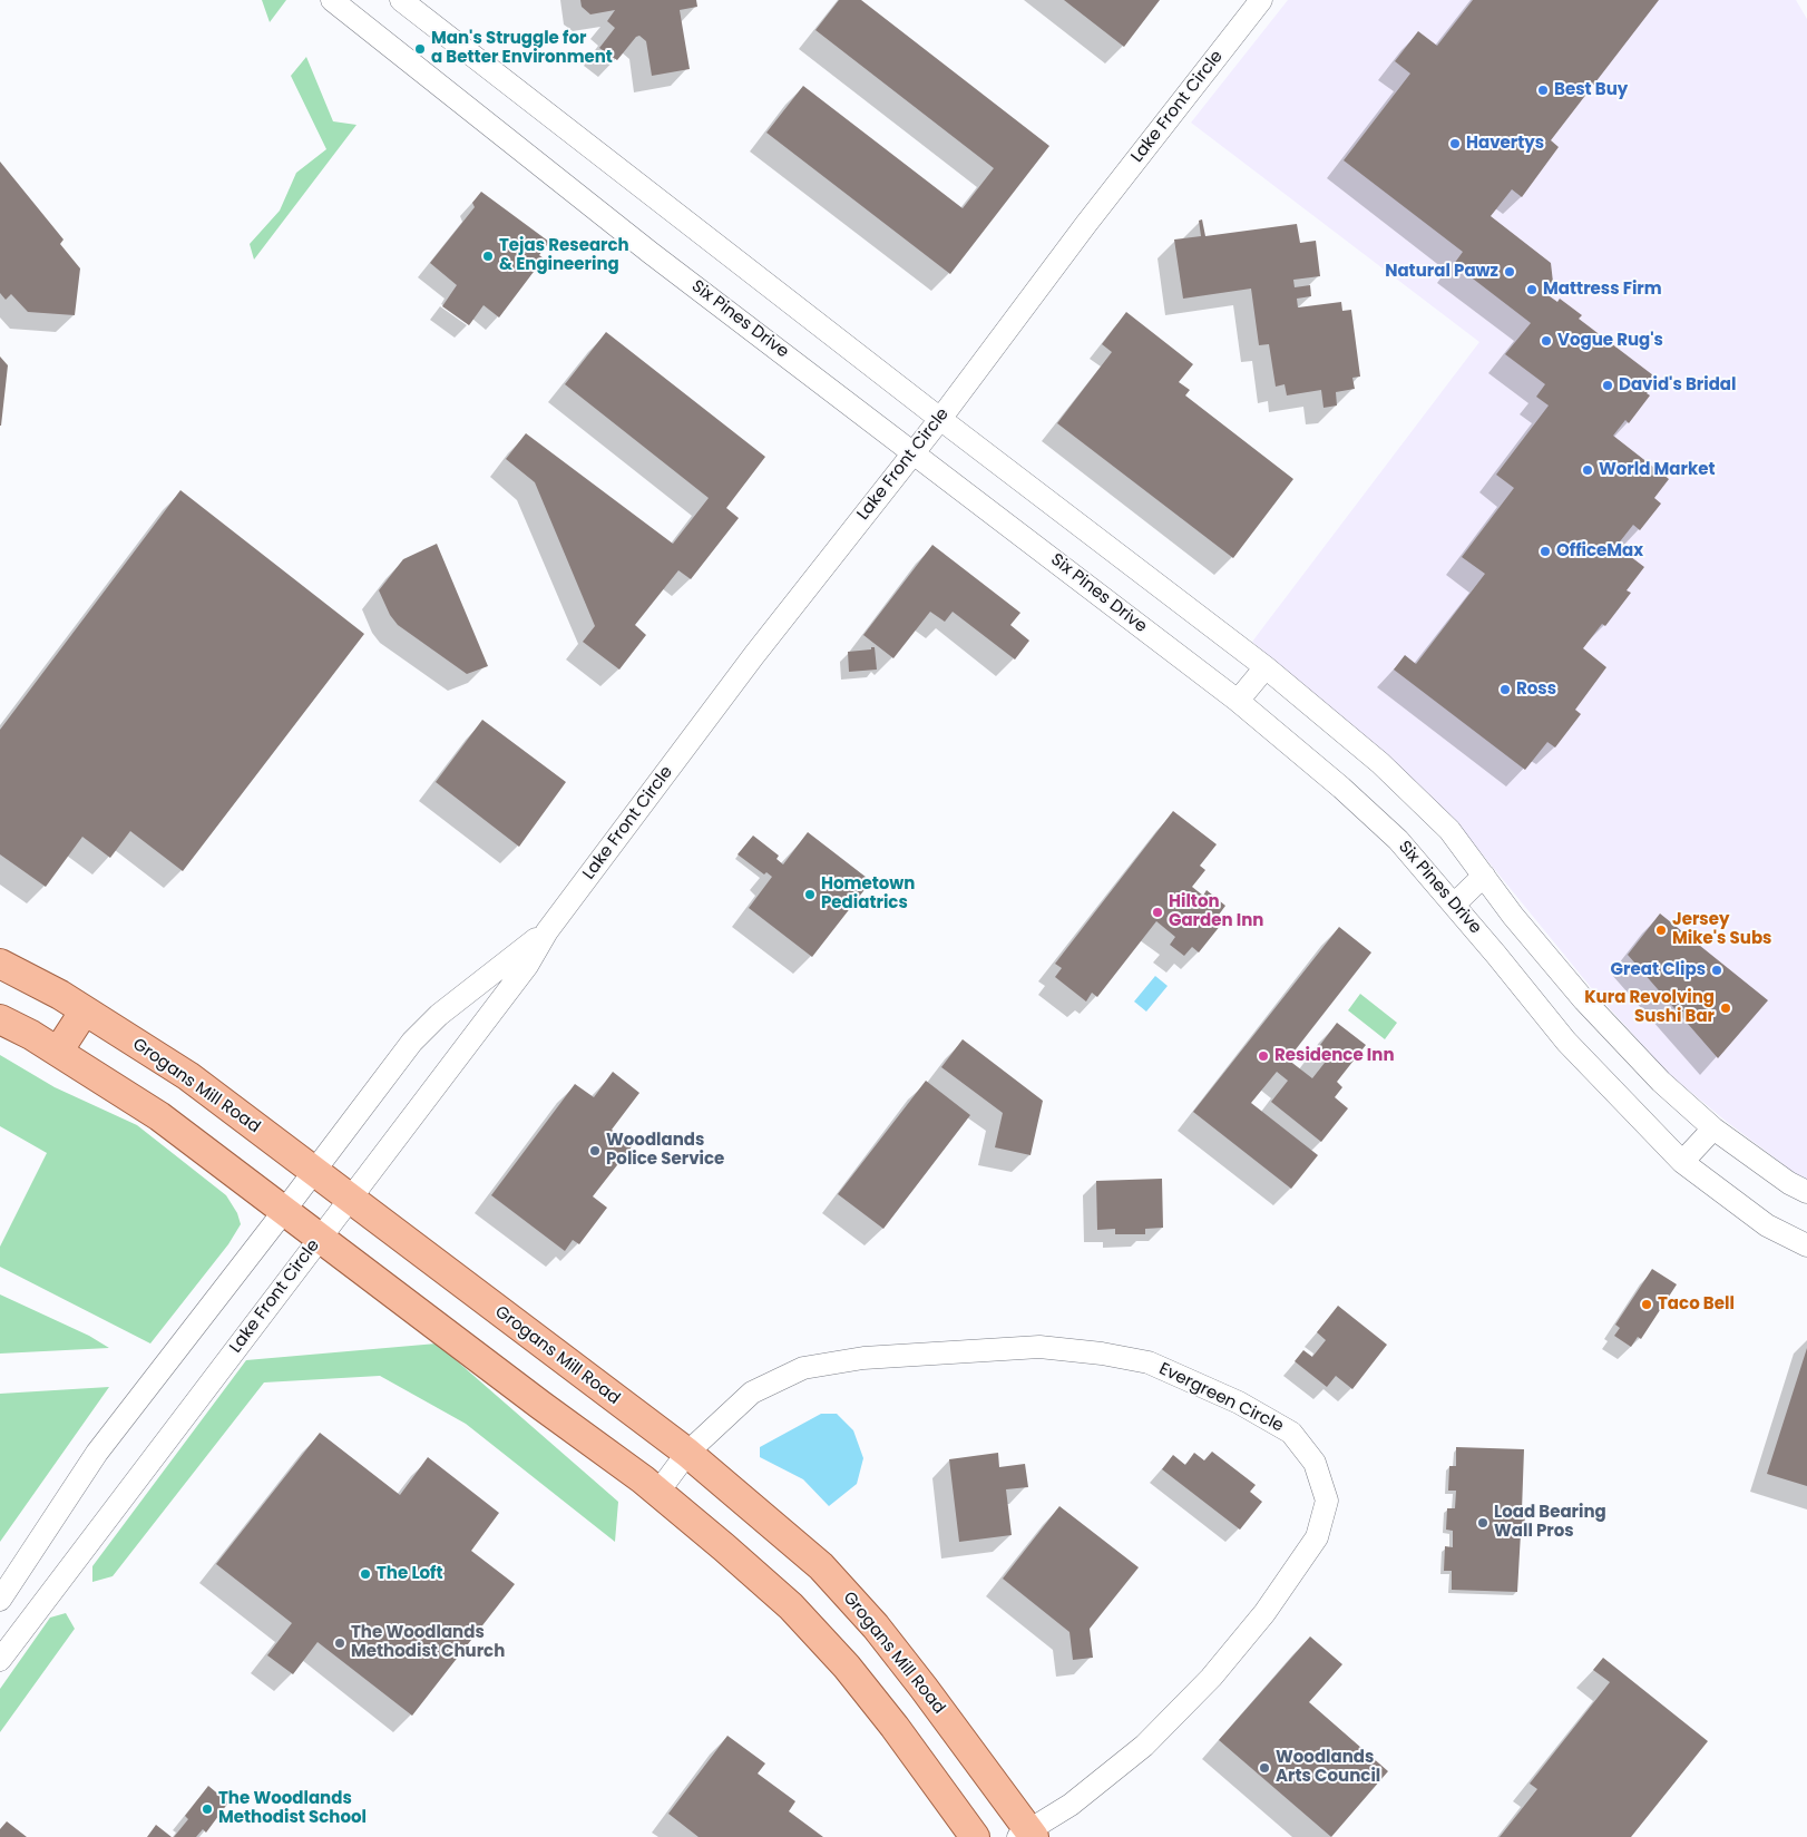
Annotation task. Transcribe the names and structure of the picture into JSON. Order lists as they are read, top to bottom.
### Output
{
  "streets": {
    "main road": ["Grogans Mill Road"],
    "street": ["Lake Front Circle", "Six Pines Drive", "Evergreen Circle"]
  },
  "crossings": [
    ["Lake Front Circle", "Six Pines Drive"],
    ["Lake Front Circle", "Grogans Mill Road"],
    ["Grogans Mill Road", "Evergreen Circle"]
  ],
  "places": [
    "Man's Struggle for a Better Environment",
    "Best Buy",
    "Havertys",
    "Tejas Research & Engineering",
    "Natural Pawz",
    "Mattress Firm",
    "Vogue Rug's",
    "David's Bridal",
    "World Market",
    "OfficeMax",
    "Ross",
    "Hometown Pediatrics",
    "Hilton Garden Inn",
    "Jersey Mike's Subs",
    "Great Clips",
    "Kura Revolving Sushi Bar",
    "Residence Inn",
    "Woodlands Police Service",
    "Taco Bell",
    "Load Bearing Wall Pros",
    "The Loft",
    "The Woodlands Methodist Church",
    "Woodlands Arts Council",
    "The Woodlands Methodist School"
  ]
}
